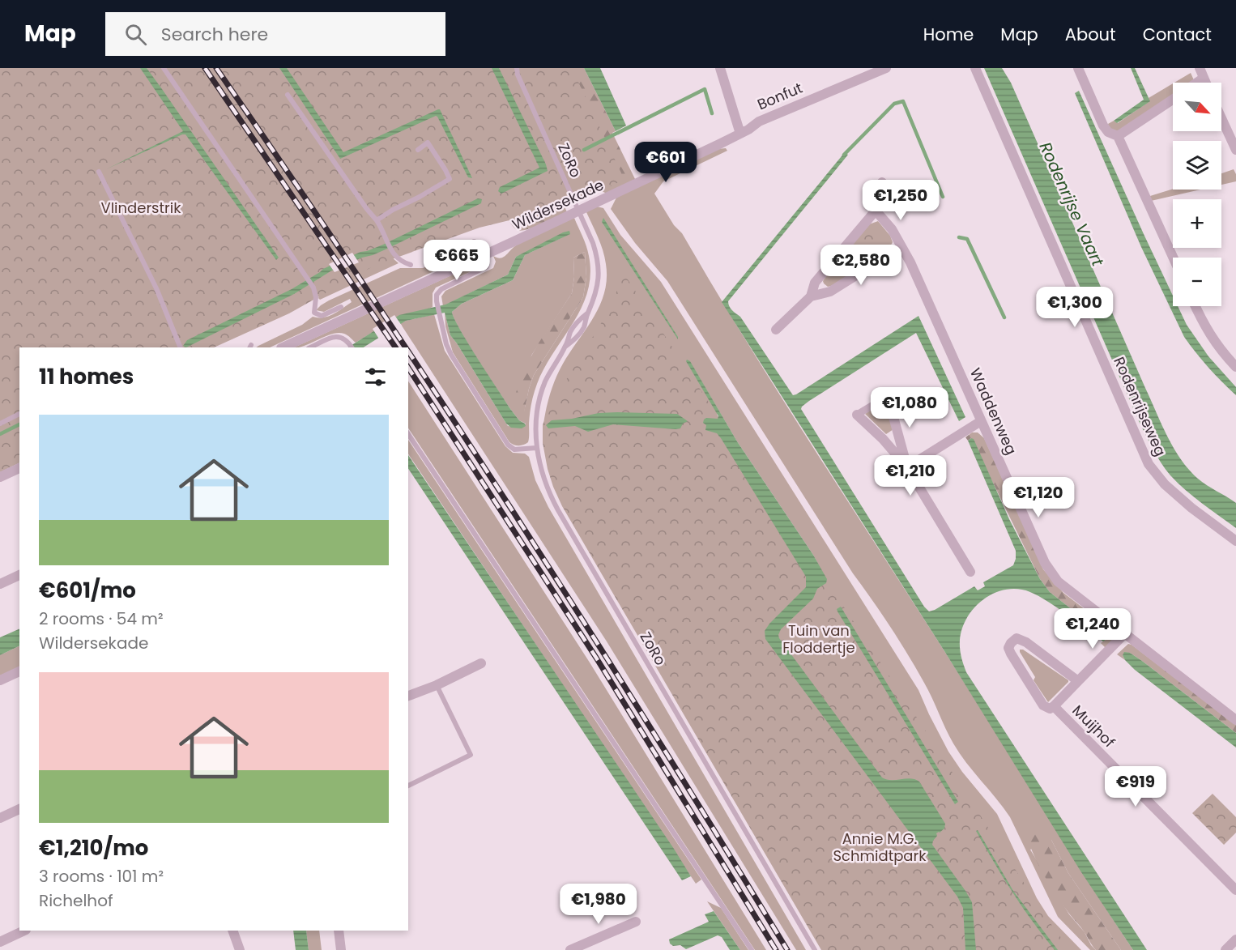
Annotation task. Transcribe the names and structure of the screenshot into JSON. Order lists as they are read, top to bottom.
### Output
{
  "streets": {
    "street": [
      "Bonfut",
      "Wildersekade",
      "Rodenrijseweg",
      "Waddenweg",
      "Muijhof"
    ],
    "lane": ["ZoRo"]
  },
  "crossings": [
    ["Bonfut", "Wildersekade"],
    ["ZoRo", "Wildersekade"],
    ["Waddenweg", "Muijhof"]
  ],
  "water": ["Rodenrijse Vaart"],
  "parks": ["Vlinderstrik", "Tuin van Floddertje", "Annie M.G. Schmidtpark"],
  "north": "bottom right",
  "page": {
    "header": "Map",
    "search": "Search here",
    "nav": [
      "Home",
      "Map",
      "About",
      "Contact"
    ],
    "map_buttons": ["+", "−"],
    "price": [
      "€601",
      "€1,250",
      "€665",
      "€2,580",
      "€1,300",
      "€1,080",
      "€1,210",
      "€1,120",
      "€1,240",
      "€919",
      "€1,980"
    ],
    "heading": "11 homes",
    "list": [
      {
        "name": "€601/mo",
        "note": "2 rooms · 54 m² · Wildersekade"
      },
      {
        "name": "€1,210/mo",
        "note": "3 rooms · 101 m² · Richelhof"
      }
    ]
  }
}
